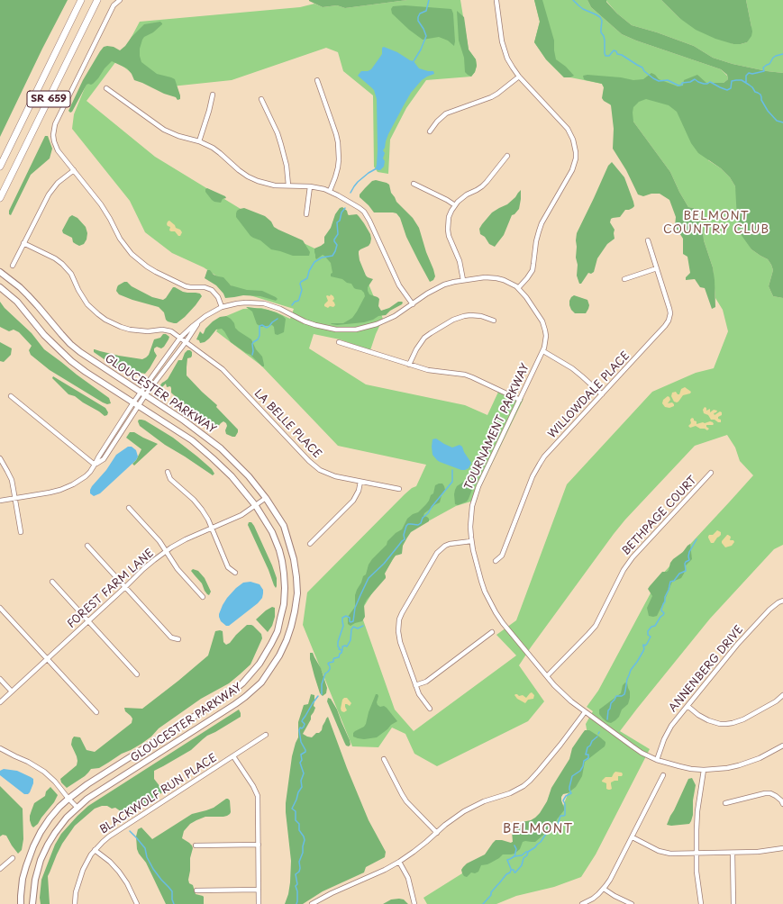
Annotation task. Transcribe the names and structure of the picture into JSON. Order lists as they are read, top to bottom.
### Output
{
  "streets": {
    "main road": ["SR 659", "GLOUCESTER PARKWAY"],
    "street": [
      "WILLOWDALE PLACE",
      "LA BELLE PLACE",
      "TOURNAMENT PARKWAY",
      "BETHPAGE COURT",
      "FOREST FARM LANE",
      "ANNENBERG DRIVE",
      "BLACKWOLF RUN PLACE"
    ]
  },
  "crossings": [
    ["GLOUCESTER PARKWAY", "TOURNAMENT PARKWAY"],
    ["GLOUCESTER PARKWAY", "FOREST FARM LANE"],
    ["LA BELLE PLACE", "TOURNAMENT PARKWAY"],
    ["TOURNAMENT PARKWAY", "BETHPAGE COURT"],
    ["TOURNAMENT PARKWAY", "ANNENBERG DRIVE"]
  ],
  "districts": ["BELMONT COUNTRY CLUB", "BELMONT"]
}
